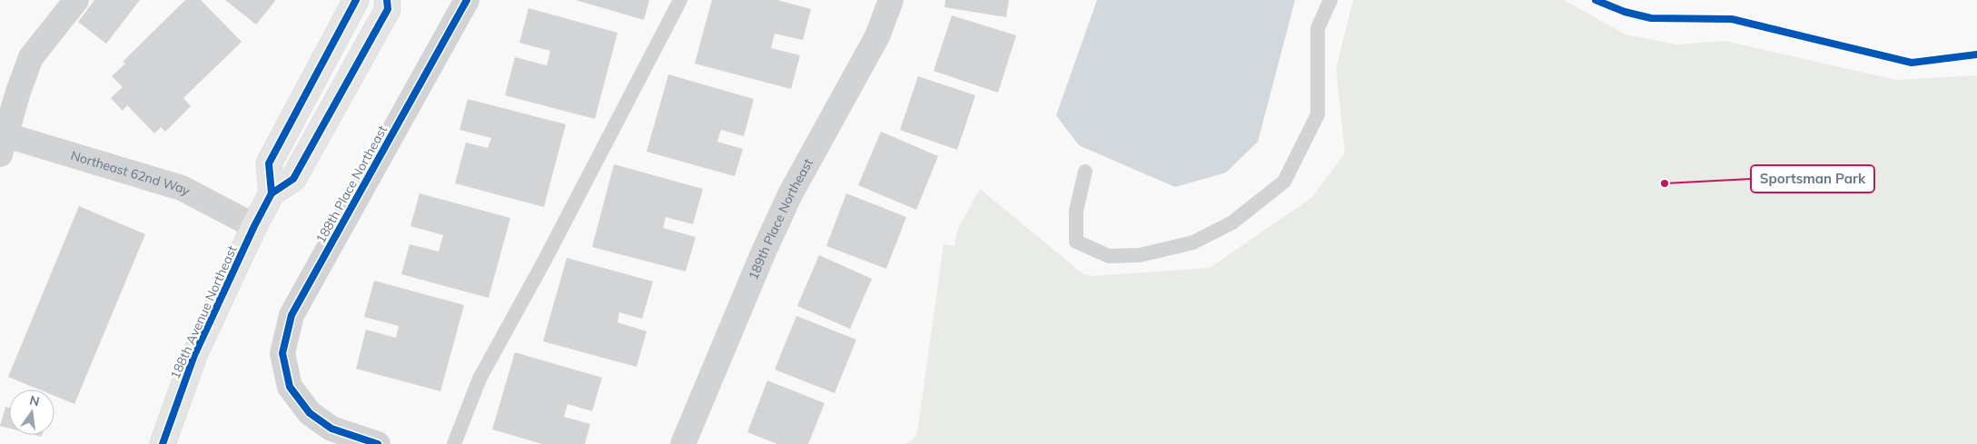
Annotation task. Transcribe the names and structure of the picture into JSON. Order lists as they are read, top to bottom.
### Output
{
  "streets": {
    "street": [
      "Northeast 62nd Way",
      "188th Place Northeast",
      "189th Place Northeast",
      "188th Avenue Northeast"
    ]
  },
  "crossings": [
    ["Northeast 62nd Way", "188th Avenue Northeast"]
  ],
  "places": ["Sportsman Park"],
  "north": "top"
}
